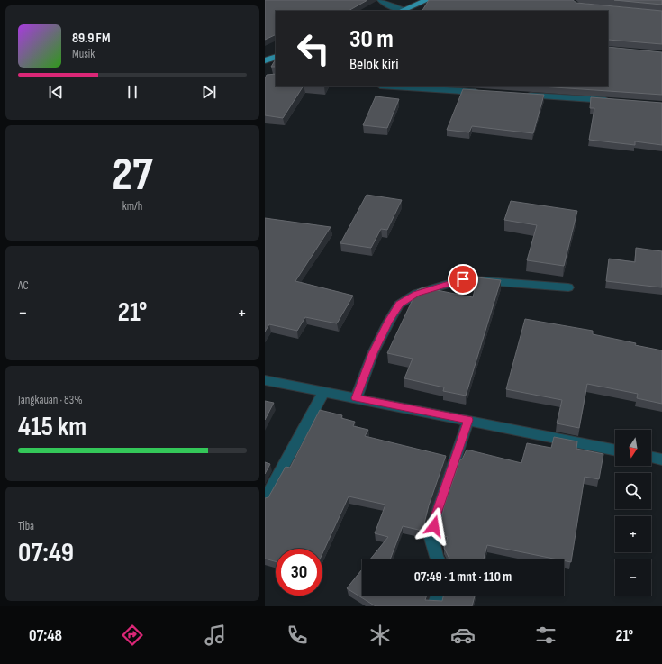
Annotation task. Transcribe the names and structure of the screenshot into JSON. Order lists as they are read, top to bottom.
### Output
{
  "north": "bottom",
  "page": {
    "turn": ["30 m", "Belok kiri"],
    "song": ["89.9 FM", "Musik"],
    "tile": [
      ["27", "km/h"],
      "AC",
      ["Jangkauan · 83%", "415 km"],
      ["Tiba", "07:49"]
    ],
    "heat": ["−", "21°", "+"],
    "map_buttons": ["+", "−"],
    "limit": "30",
    "trip": "07:49 · 1 mnt · 110 m",
    "tabs": ["07:48", "21°"]
  }
}
